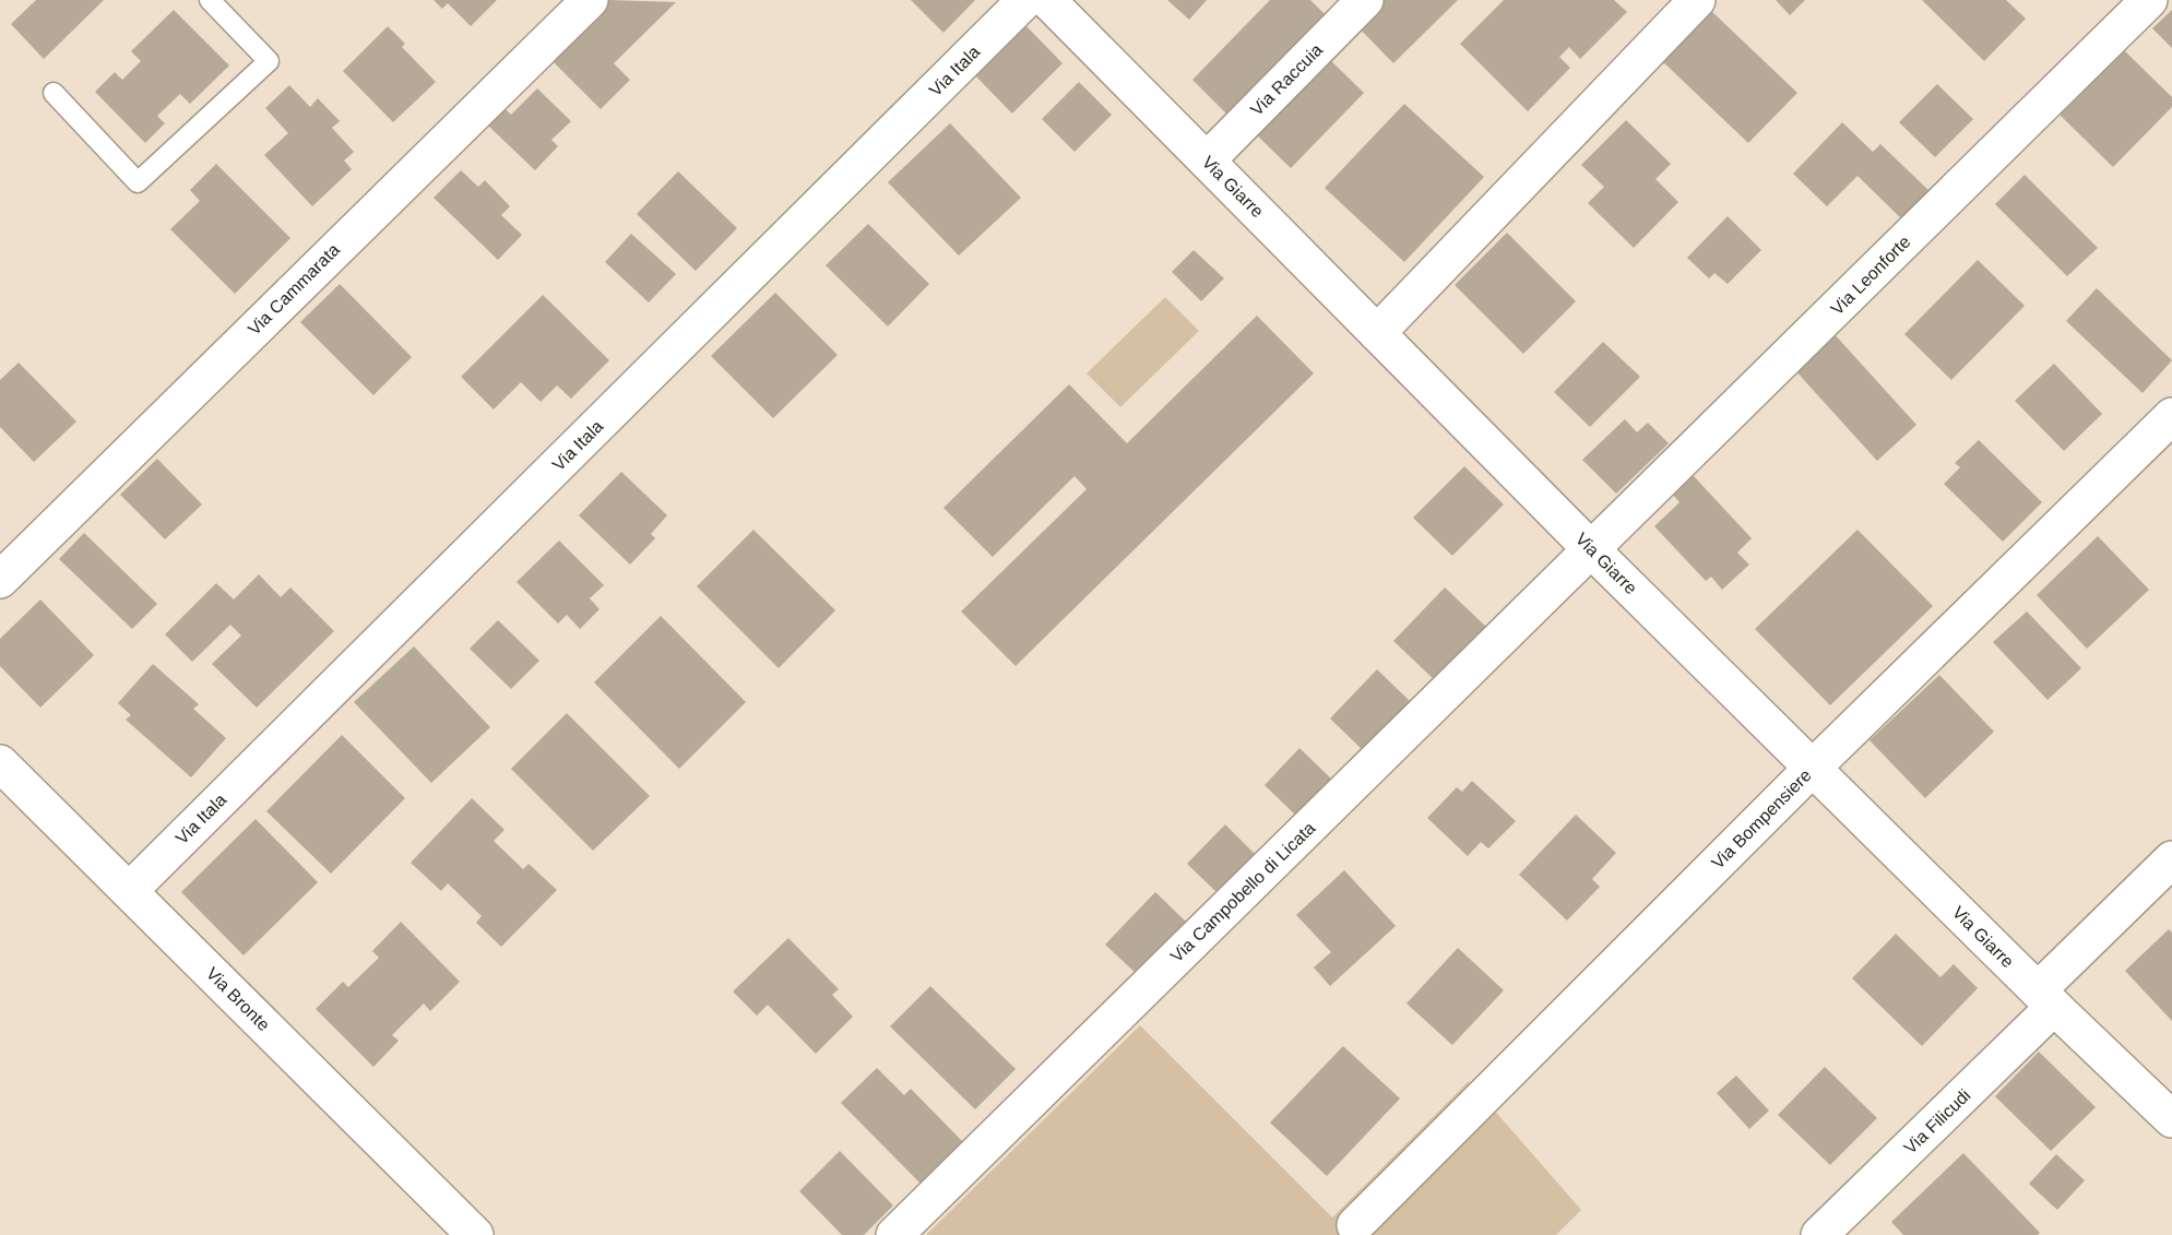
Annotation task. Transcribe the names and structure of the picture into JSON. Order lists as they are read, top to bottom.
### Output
{
  "streets": {
    "street": [
      "Via Itala",
      "Via Raccuia",
      "Via Giarre",
      "Via Leonforte",
      "Via Cammarata",
      "Via Bompensiere",
      "Via Campobello di Licata",
      "Via Bronte",
      "Via Filicudi"
    ]
  },
  "crossings": [
    ["Via Itala", "Via Bronte"],
    ["Via Raccuia", "Via Giarre"],
    ["Via Giarre", "Via Leonforte"],
    ["Via Giarre", "Via Bompensiere"],
    ["Via Giarre", "Via Campobello di Licata"],
    ["Via Giarre", "Via Filicudi"],
    ["Via Leonforte", "Via Campobello di Licata"]
  ]
}
